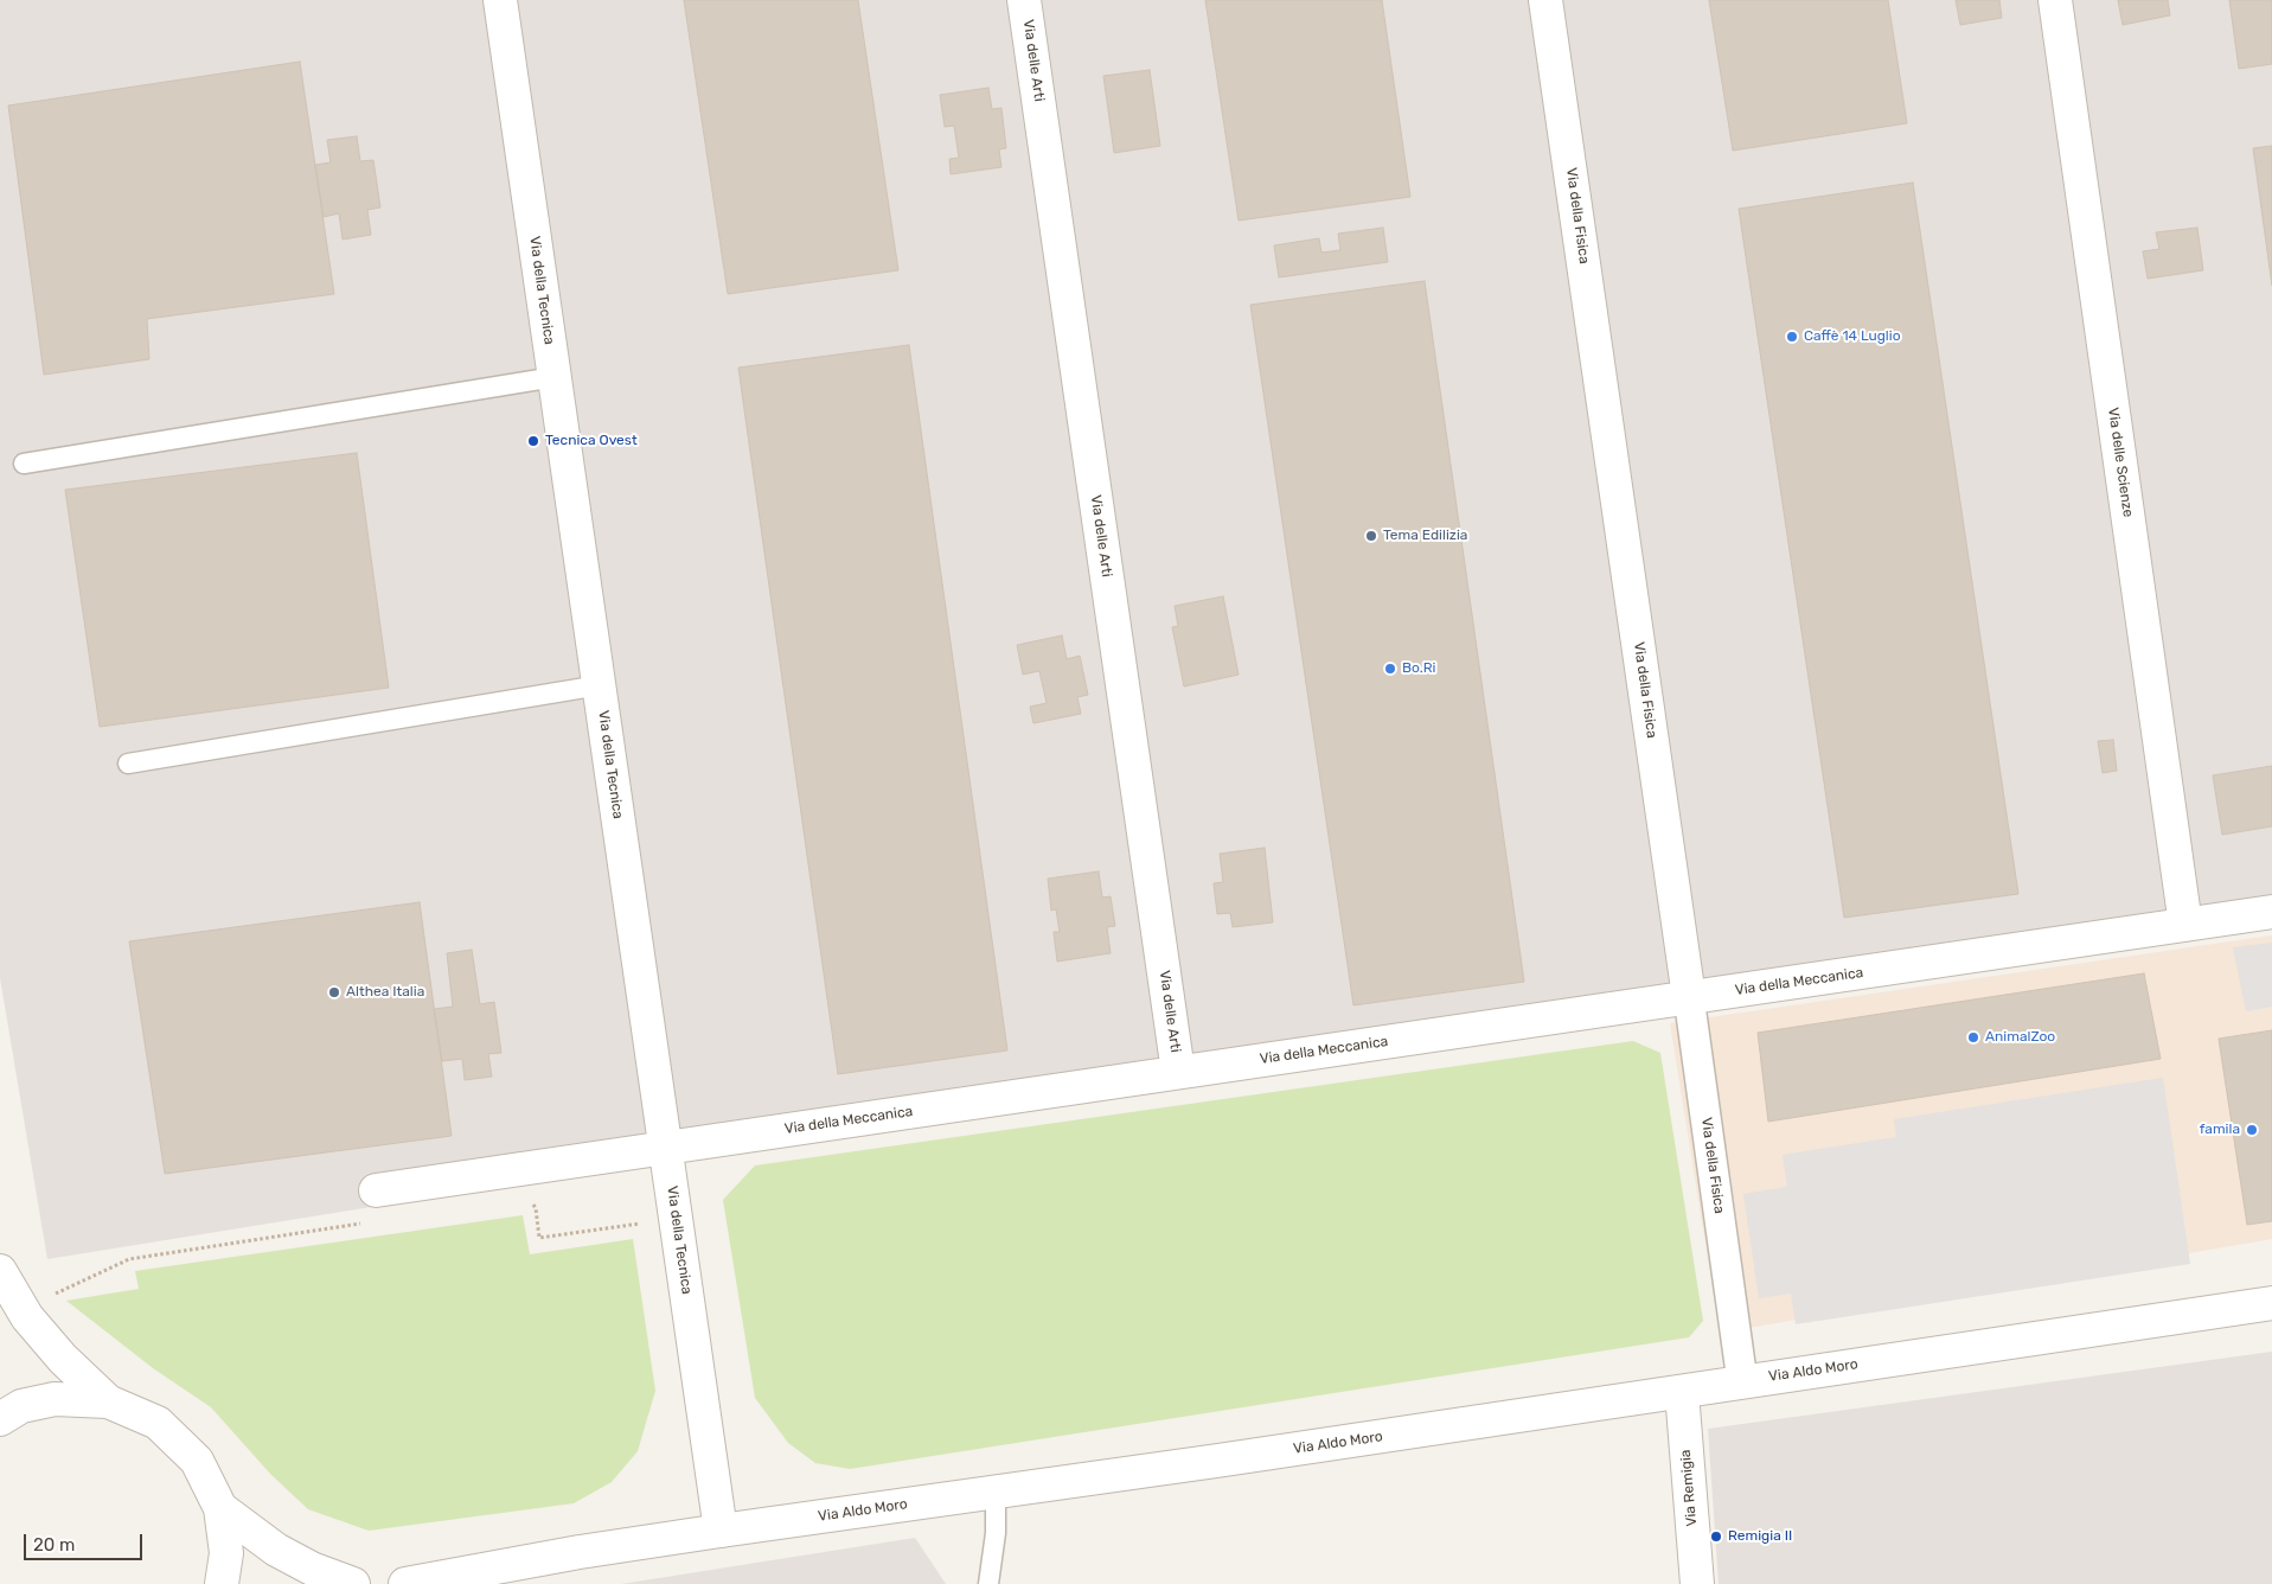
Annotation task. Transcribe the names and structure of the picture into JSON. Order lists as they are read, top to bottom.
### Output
{
  "streets": {
    "street": [
      "Via delle Arti",
      "Via della Fisica",
      "Via della Tecnica",
      "Via delle Scienze",
      "Via della Meccanica",
      "Via Aldo Moro",
      "Via Remigia"
    ]
  },
  "crossings": [
    ["Via delle Arti", "Via della Meccanica"],
    ["Via della Fisica", "Via della Meccanica"],
    ["Via della Fisica", "Via Aldo Moro"],
    ["Via della Tecnica", "Via della Meccanica"],
    ["Via della Tecnica", "Via Aldo Moro"],
    ["Via delle Scienze", "Via della Meccanica"],
    ["Via Aldo Moro", "Via Remigia"]
  ],
  "places": [
    "Caffè 14 Luglio",
    "Tecnica Ovest",
    "Tema Edilizia",
    "Bo.Ri",
    "Althea Italia",
    "AnimalZoo",
    "famila",
    "Remigia II"
  ],
  "scale_bar": "20 m"
}
